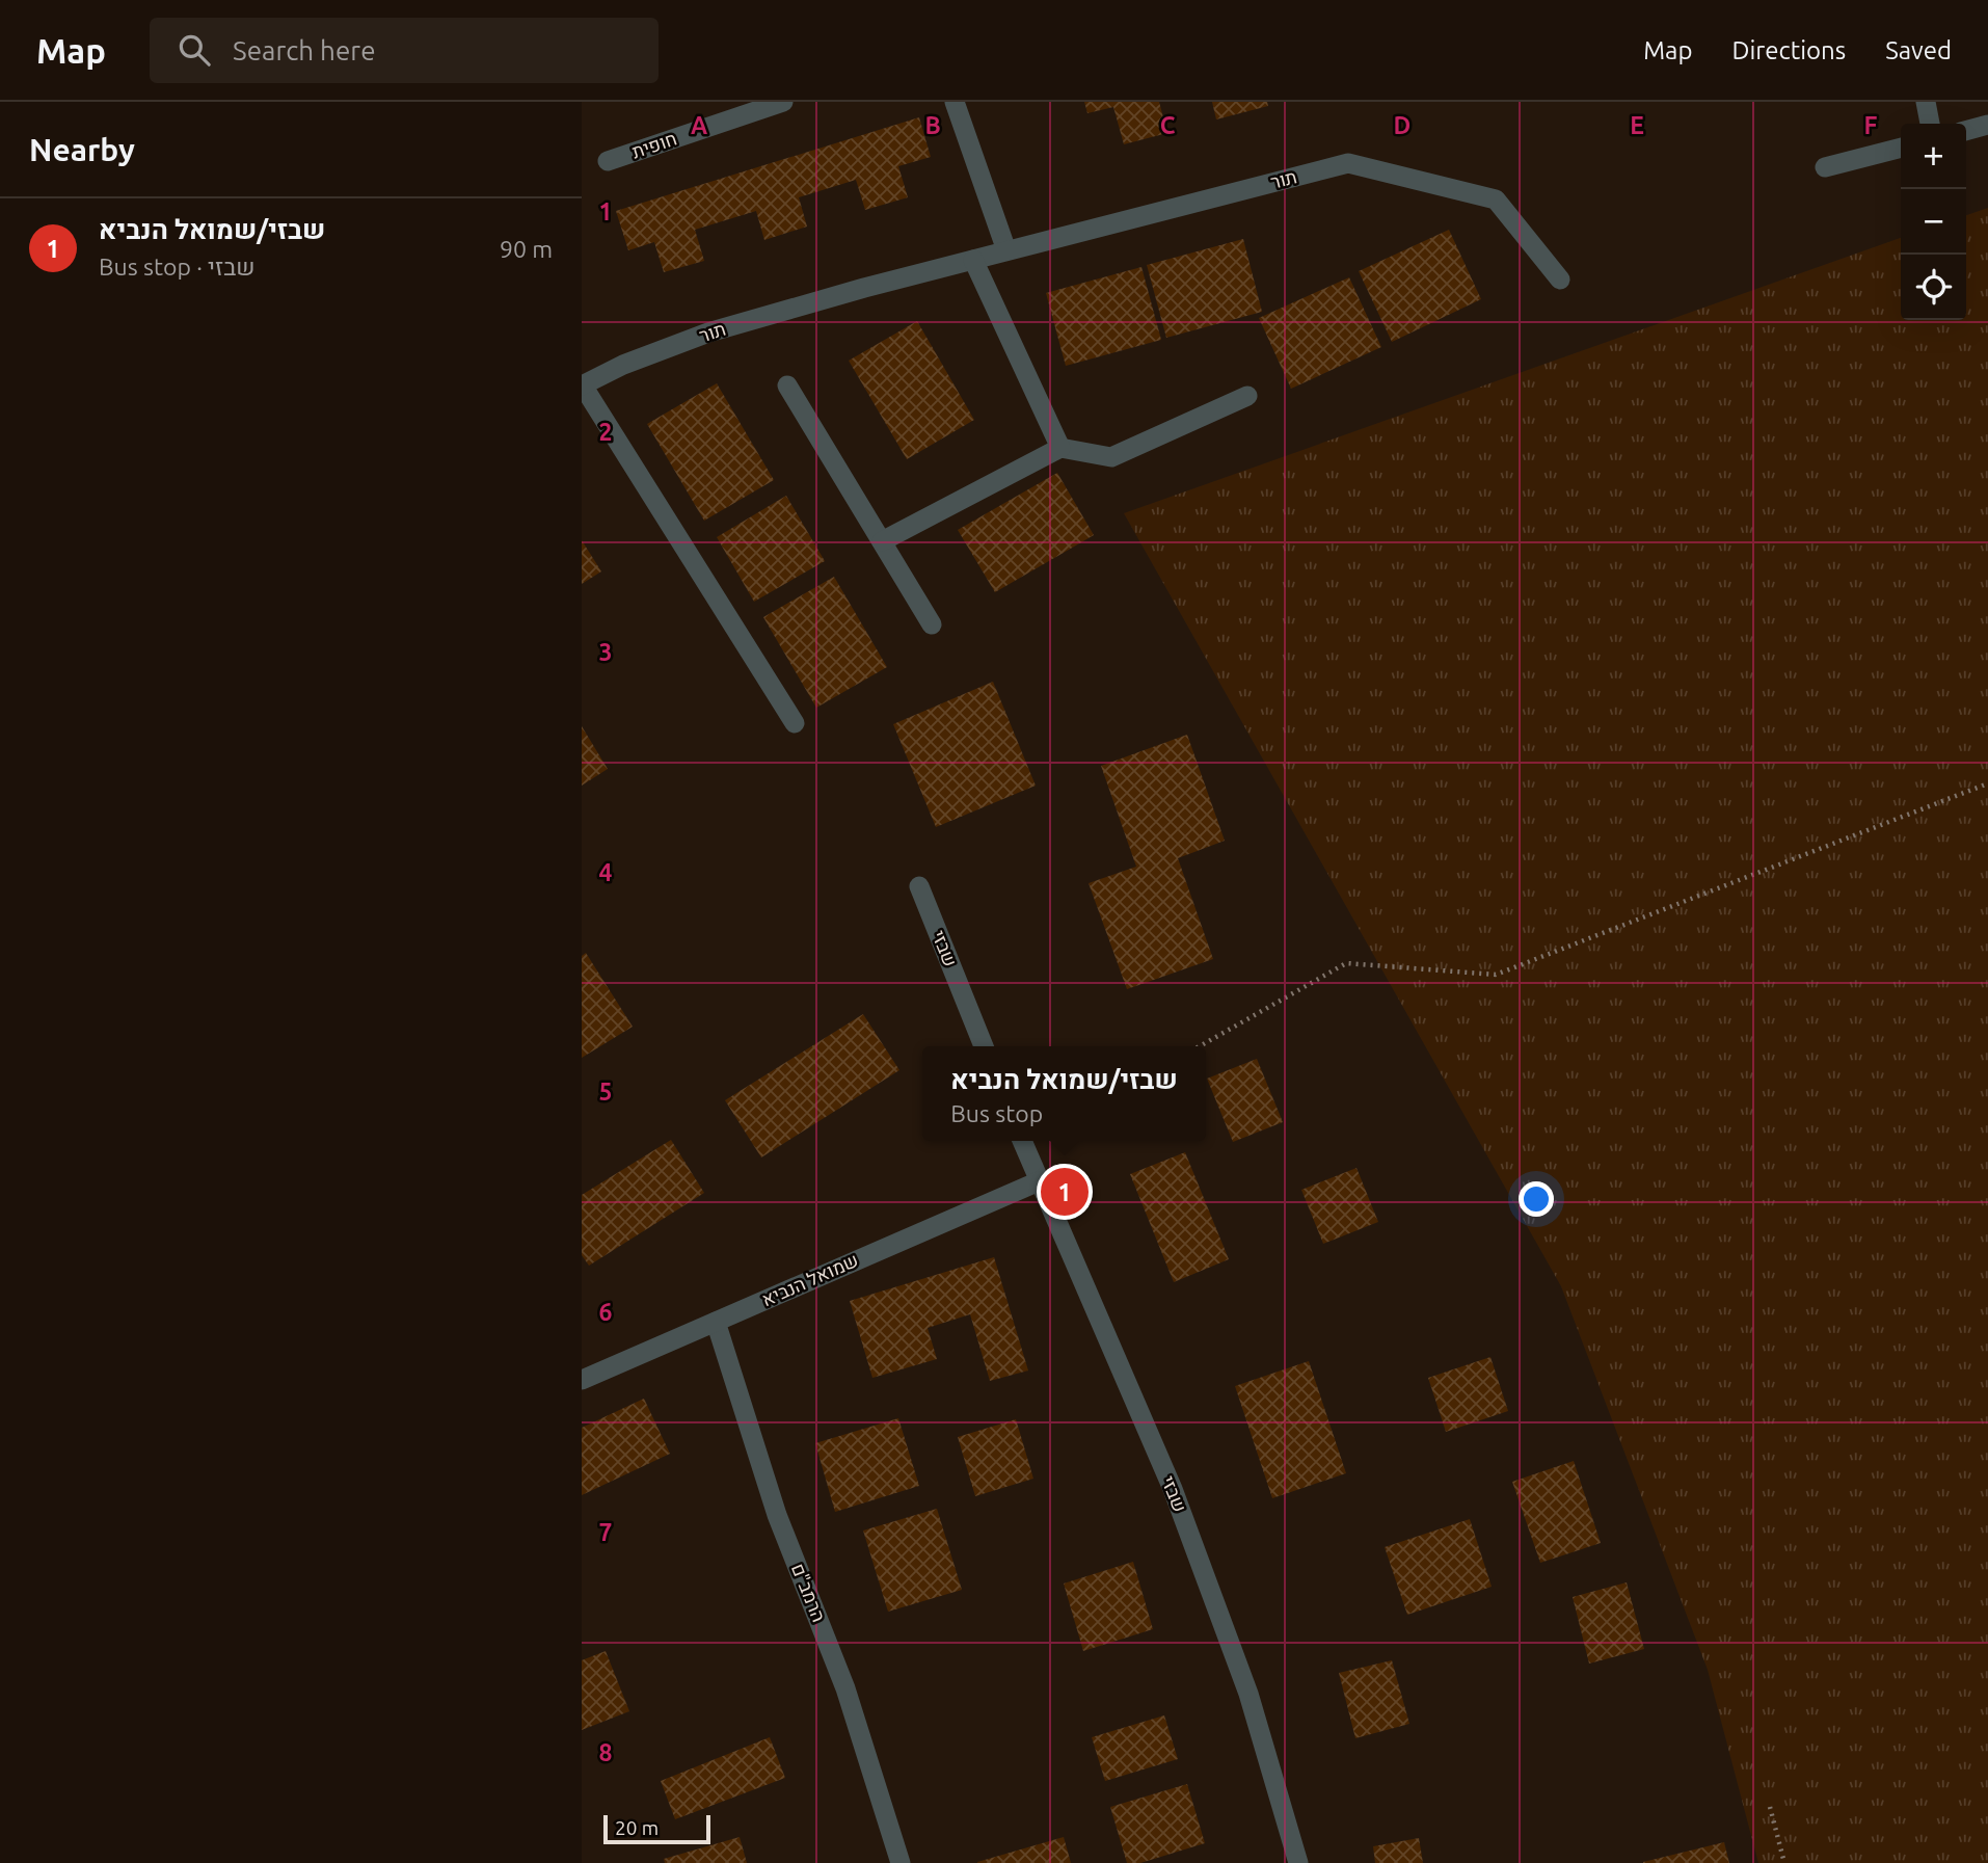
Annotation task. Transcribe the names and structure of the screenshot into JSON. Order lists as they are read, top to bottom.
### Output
{
  "streets": {
    "street": [
      "חופית",
      "תור",
      "שבזי",
      "שמואל הנביא",
      "הרמב\"ם"
    ]
  },
  "crossings": [
    ["שבזי", "שמואל הנביא"],
    ["שמואל הנביא", "הרמב\"ם"]
  ],
  "scale_bar": "20 m",
  "page": {
    "header": "Map",
    "search": "Search here",
    "nav": ["Map", "Directions", "Saved"],
    "heading": "Nearby",
    "map_buttons": ["+", "−"],
    "list": [
      {
        "mark": "1",
        "name": "שבזי/שמואל הנביא",
        "note": "Bus stop · שבזי",
        "value": "90 m"
      }
    ],
    "popup": ["שבזי/שמואל הנביא", "Bus stop"],
    "pins": "1",
    "scale": "20 m"
  },
  "grid": {
    "columns": [
      "A",
      "B",
      "C",
      "D",
      "E",
      "F"
    ],
    "rows": [
      "1",
      "2",
      "3",
      "4",
      "5",
      "6",
      "7",
      "8"
    ]
  }
}
